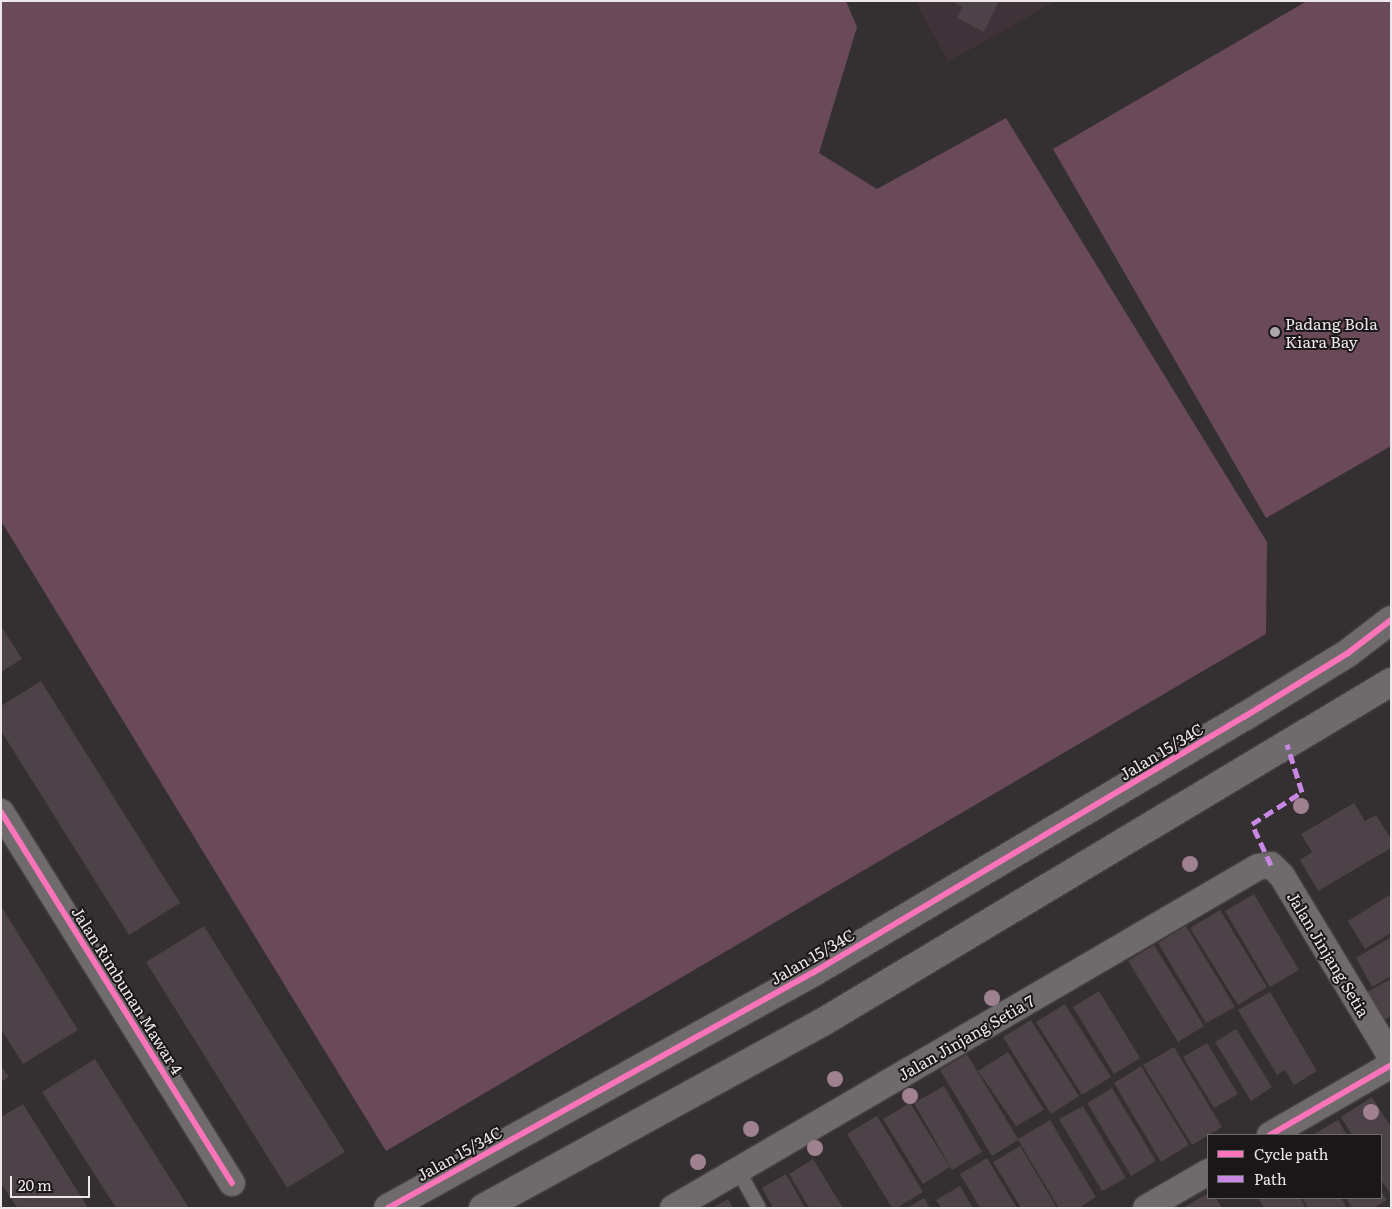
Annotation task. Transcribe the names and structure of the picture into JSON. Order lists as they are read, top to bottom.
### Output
{
  "streets": {
    "street": [
      "Jalan 15/34C",
      "Jalan Jinjang Setia",
      "Jalan Rimbunan Mawar 4",
      "Jalan Jinjang Setia 7"
    ]
  },
  "crossings": [
    ["Jalan Jinjang Setia", "Jalan Jinjang Setia 7"]
  ],
  "places": ["Padang Bola Kiara Bay"],
  "legend": ["Cycle path", "Path"],
  "scale_bar": "20 m"
}
